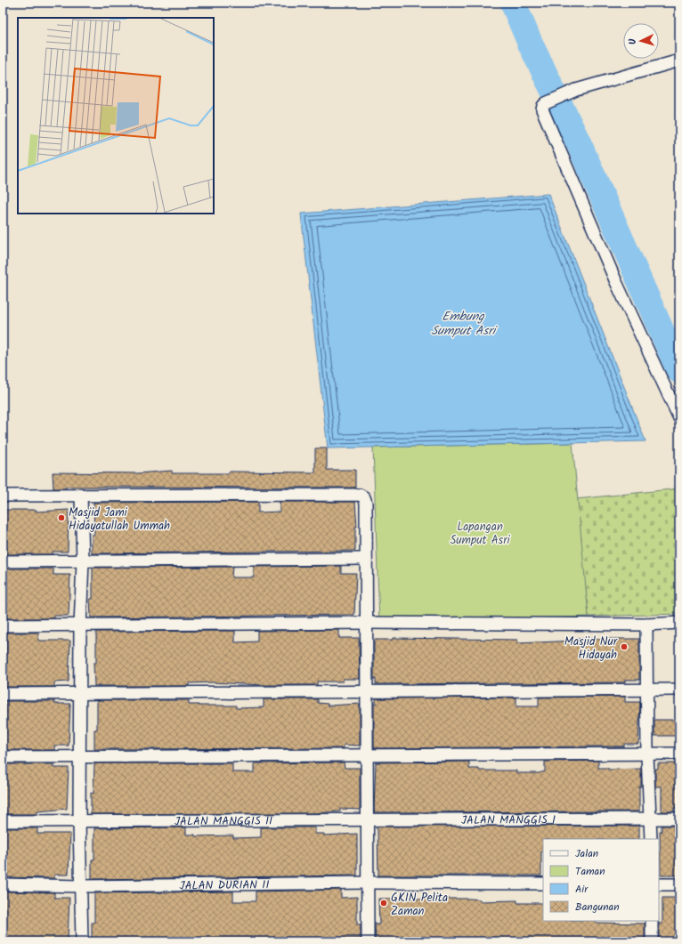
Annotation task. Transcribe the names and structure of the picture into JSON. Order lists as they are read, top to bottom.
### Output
{
  "streets": {
    "street": ["JALAN MANGGIS I", "JALAN MANGGIS II", "JALAN DURIAN II"]
  },
  "crossings": [
    ["JALAN MANGGIS I", "JALAN MANGGIS II"]
  ],
  "water": ["Embung Sumput Asri"],
  "parks": ["Lapangan Sumput Asri"],
  "places": ["Masjid Jami Hidayatullah Ummah", "Masjid Nur Hidayah", "GKIN Pelita Zaman"],
  "legend": [
    "Jalan",
    "Taman",
    "Air",
    "Bangunan"
  ],
  "north": "left"
}
